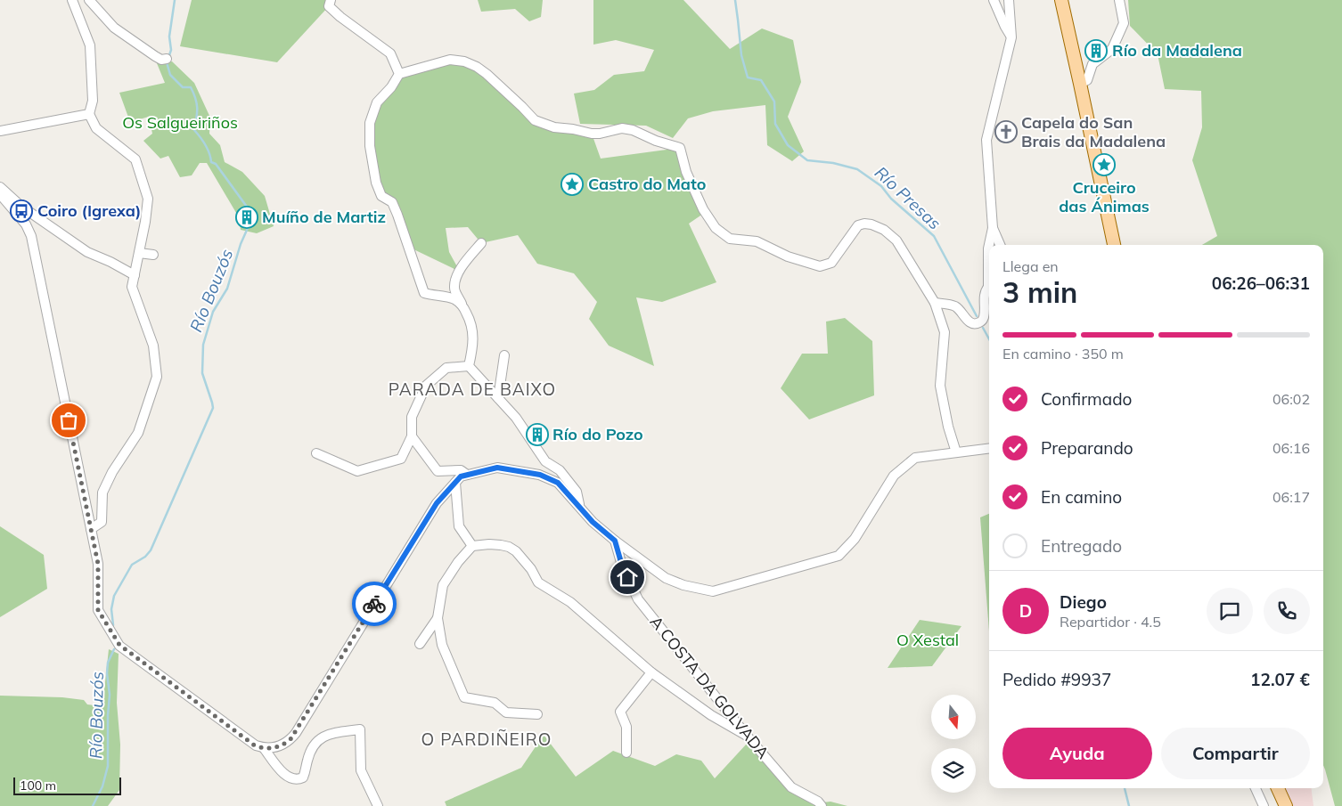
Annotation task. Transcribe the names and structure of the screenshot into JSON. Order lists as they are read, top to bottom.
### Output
{
  "streets": {
    "street": ["A COSTA DA GOLVADA"]
  },
  "districts": ["PARADA DE BAIXO", "O PARDIÑEIRO"],
  "water": ["Río Presas", "Río Bouzós"],
  "parks": ["Os Salgueiriños", "O Xestal"],
  "places": {
    "building": ["Río da Madalena", "Muíño de Martiz", "Río do Pozo"],
    "church": ["Capela do San Brais da Madalena"],
    "place": ["Cruceiro das Ánimas", "Castro do Mato"],
    "bus stop": ["Coiro (Igrexa)"]
  },
  "scale_bar": "100 m",
  "north": "bottom",
  "page": {
    "heading": ["3 min", "Llega en", "06:26–06:31"],
    "panel": [
      "Diego",
      "Repartidor · 4.5",
      "Pedido #9937",
      "12.07 €"
    ],
    "bar": "En camino · 350 m",
    "list": [
      ["Confirmado", "06:02"],
      ["Preparando", "06:16"],
      ["En camino", "06:17"],
      "Entregado"
    ],
    "round": "D",
    "buttons": ["Ayuda", "Compartir"],
    "scale": "100 m"
  }
}
